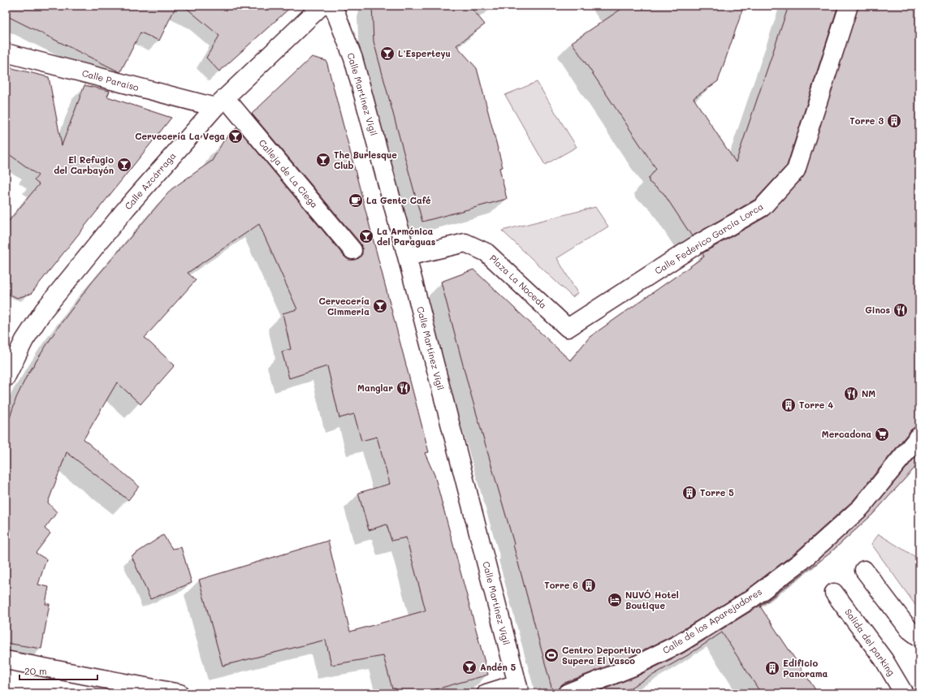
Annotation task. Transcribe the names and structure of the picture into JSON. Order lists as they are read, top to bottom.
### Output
{
  "streets": {
    "street": [
      "Calle Paraíso",
      "Calle Martínez Vigil",
      "Calleja de La Ciega",
      "Calle Azcárraga",
      "Calle Federico García Lorca",
      "Plaza La Noceda",
      "Calle de los Aparejadores",
      "Salida del parking"
    ]
  },
  "crossings": [
    ["Calle Paraíso", "Calleja de La Ciega"],
    ["Calle Paraíso", "Calle Azcárraga"],
    ["Calle Martínez Vigil", "Plaza La Noceda"],
    ["Calleja de La Ciega", "Calle Azcárraga"],
    ["Calle Federico García Lorca", "Plaza La Noceda"]
  ],
  "places": {
    "bar": [
      "L'Esperteyu",
      "Cervecería La Vega",
      "The Burlesque Club",
      "El Refugio del Carbayón",
      "La Armónica del Paraguas",
      "Cervecería Cimmeria",
      "Andén 5"
    ],
    "building": [
      "Torre 3",
      "Torre 4",
      "Torre 5",
      "Torre 6",
      "Edificio Panorama"
    ],
    "cafe": ["La Gente Café"],
    "restaurant": ["Ginos", "Manglar", "NM"],
    "supermarket": ["Mercadona"],
    "hotel": ["NUVÓ Hotel Boutique"],
    "sports": ["Centro Deportivo Supera El Vasco"]
  },
  "scale_bar": "20 m"
}
